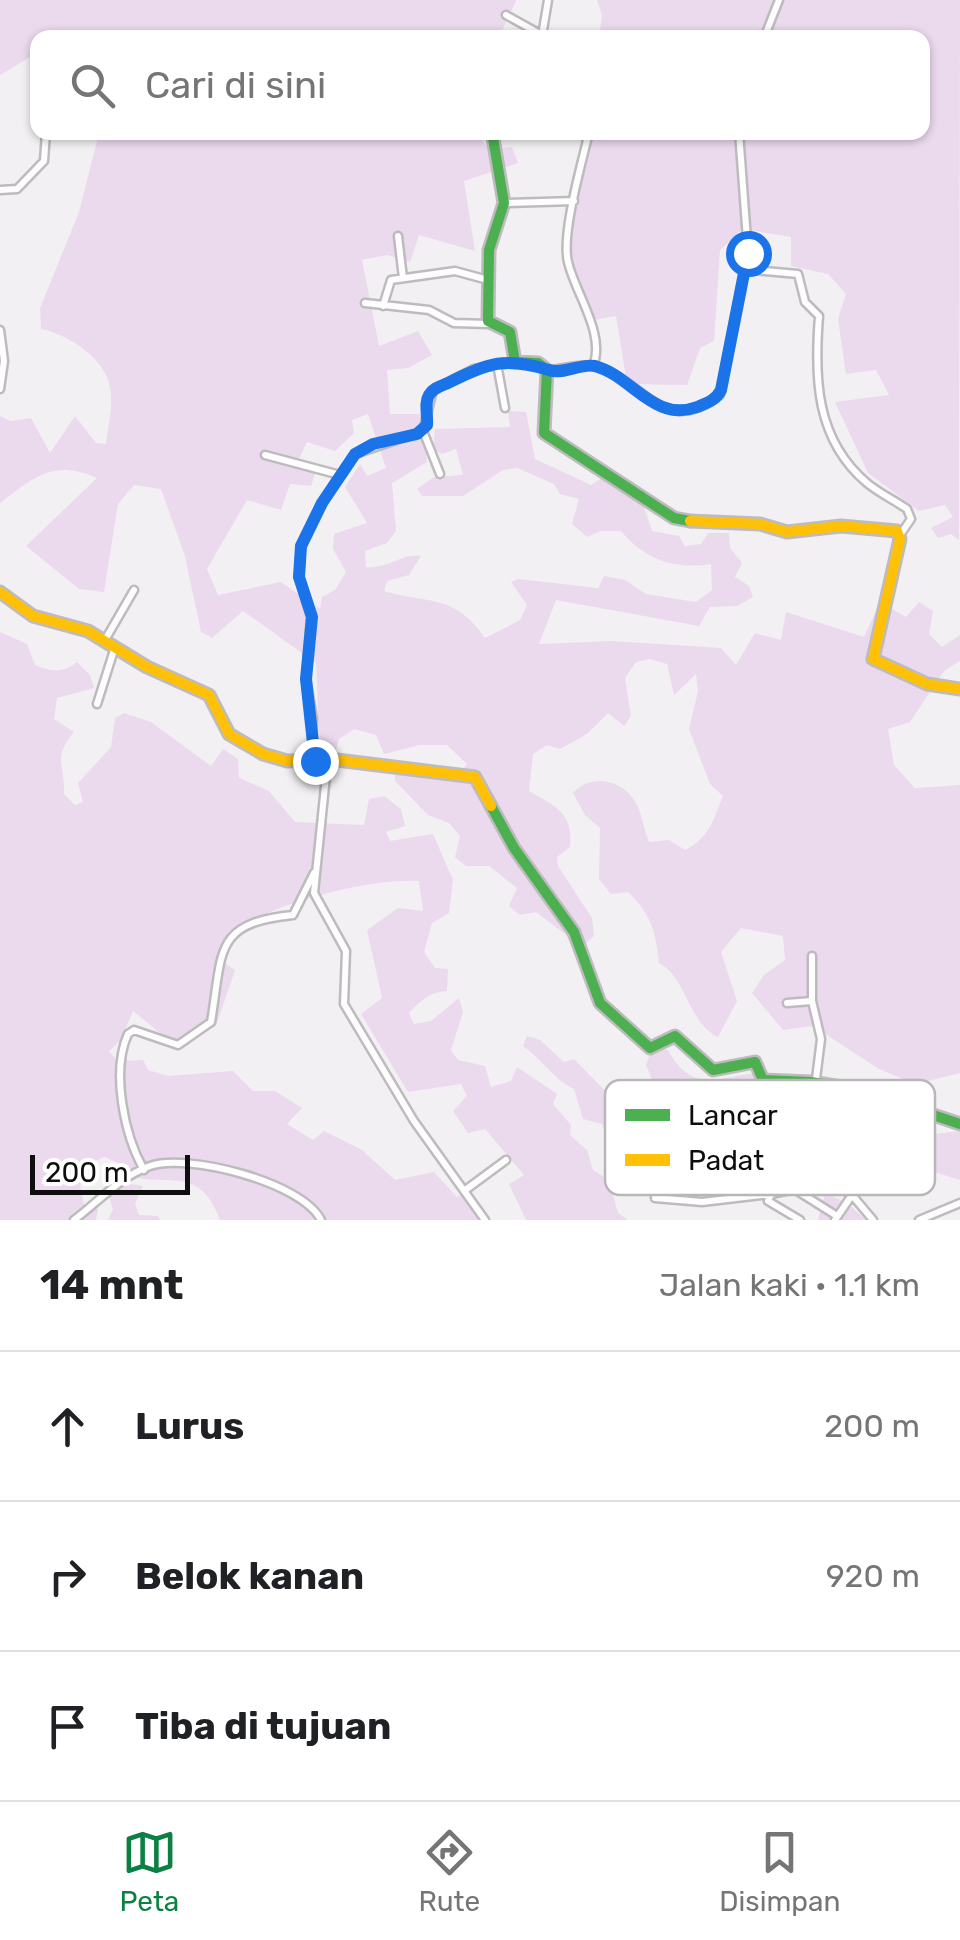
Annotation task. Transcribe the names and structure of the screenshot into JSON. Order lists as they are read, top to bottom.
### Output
{
  "legend": ["Lancar", "Padat"],
  "scale_bar": "200 m",
  "page": {
    "search": "Cari di sini",
    "scale": "200 m",
    "heading": ["14 mnt", "Jalan kaki · 1.1 km"],
    "list": [
      ["Lurus", "200 m"],
      ["Belok kanan", "920 m"],
      "Tiba di tujuan"
    ],
    "nav": ["Peta", "Rute", "Disimpan"]
  }
}
